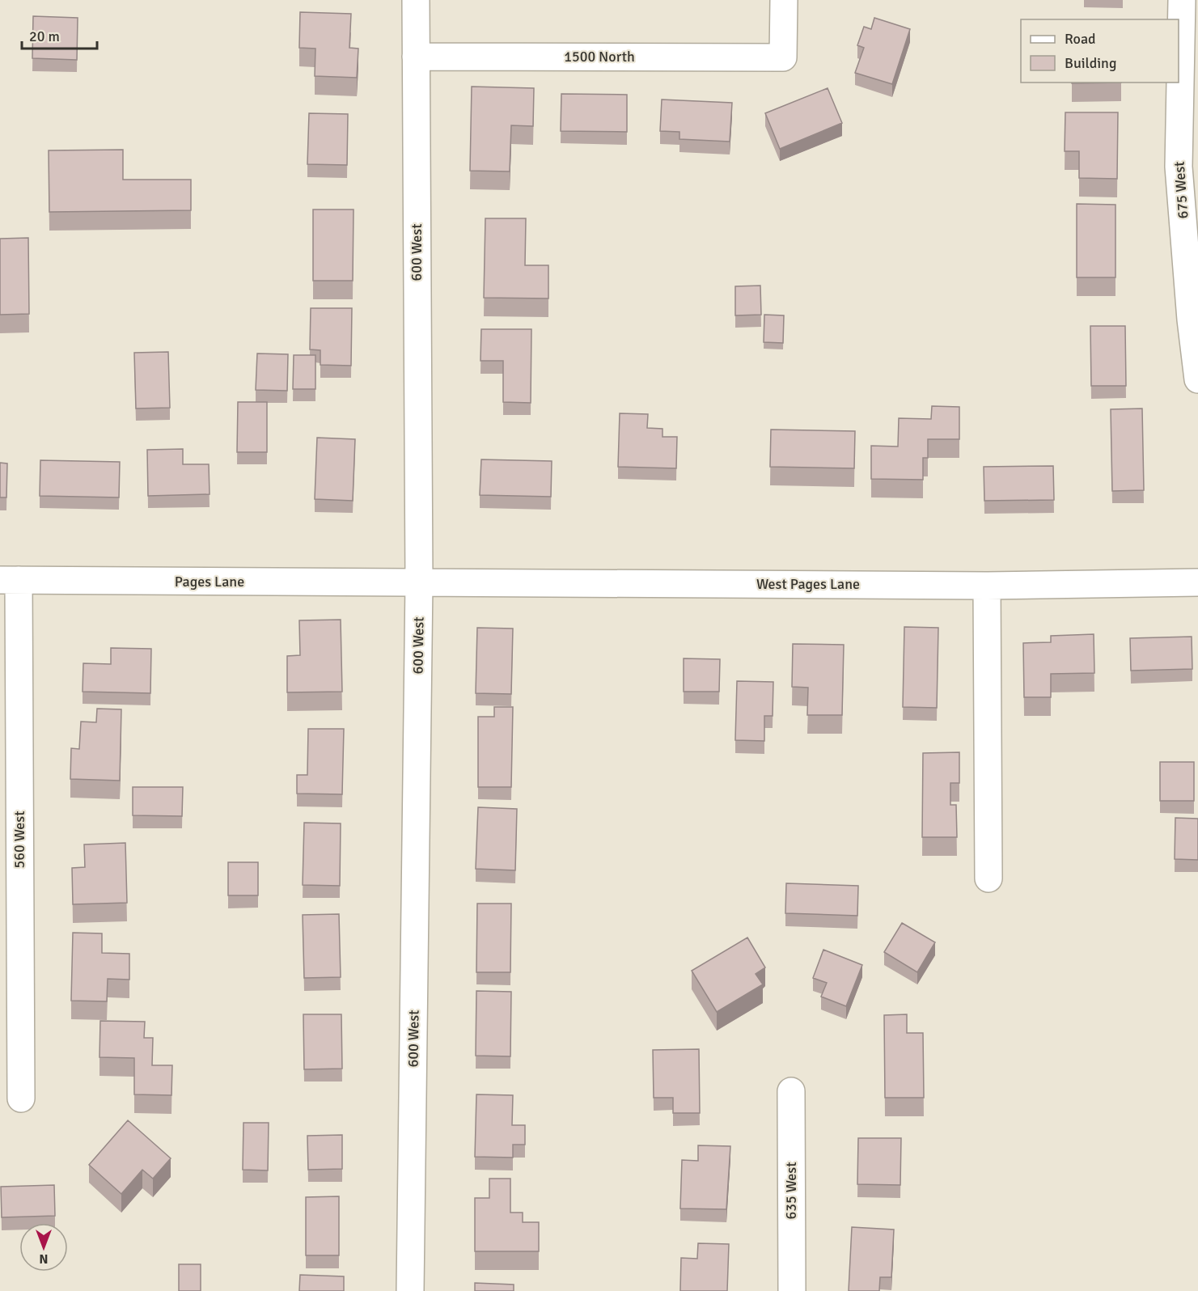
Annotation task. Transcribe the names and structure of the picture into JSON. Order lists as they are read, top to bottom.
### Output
{
  "streets": {
    "street": [
      "1500 North",
      "675 West",
      "600 West",
      "Pages Lane",
      "West Pages Lane",
      "560 West",
      "635 West"
    ]
  },
  "crossings": [
    ["1500 North", "600 West"],
    ["600 West", "Pages Lane"],
    ["600 West", "West Pages Lane"],
    ["Pages Lane", "West Pages Lane"],
    ["Pages Lane", "560 West"]
  ],
  "legend": ["Road", "Building"],
  "scale_bar": "20 m",
  "north": "bottom"
}
